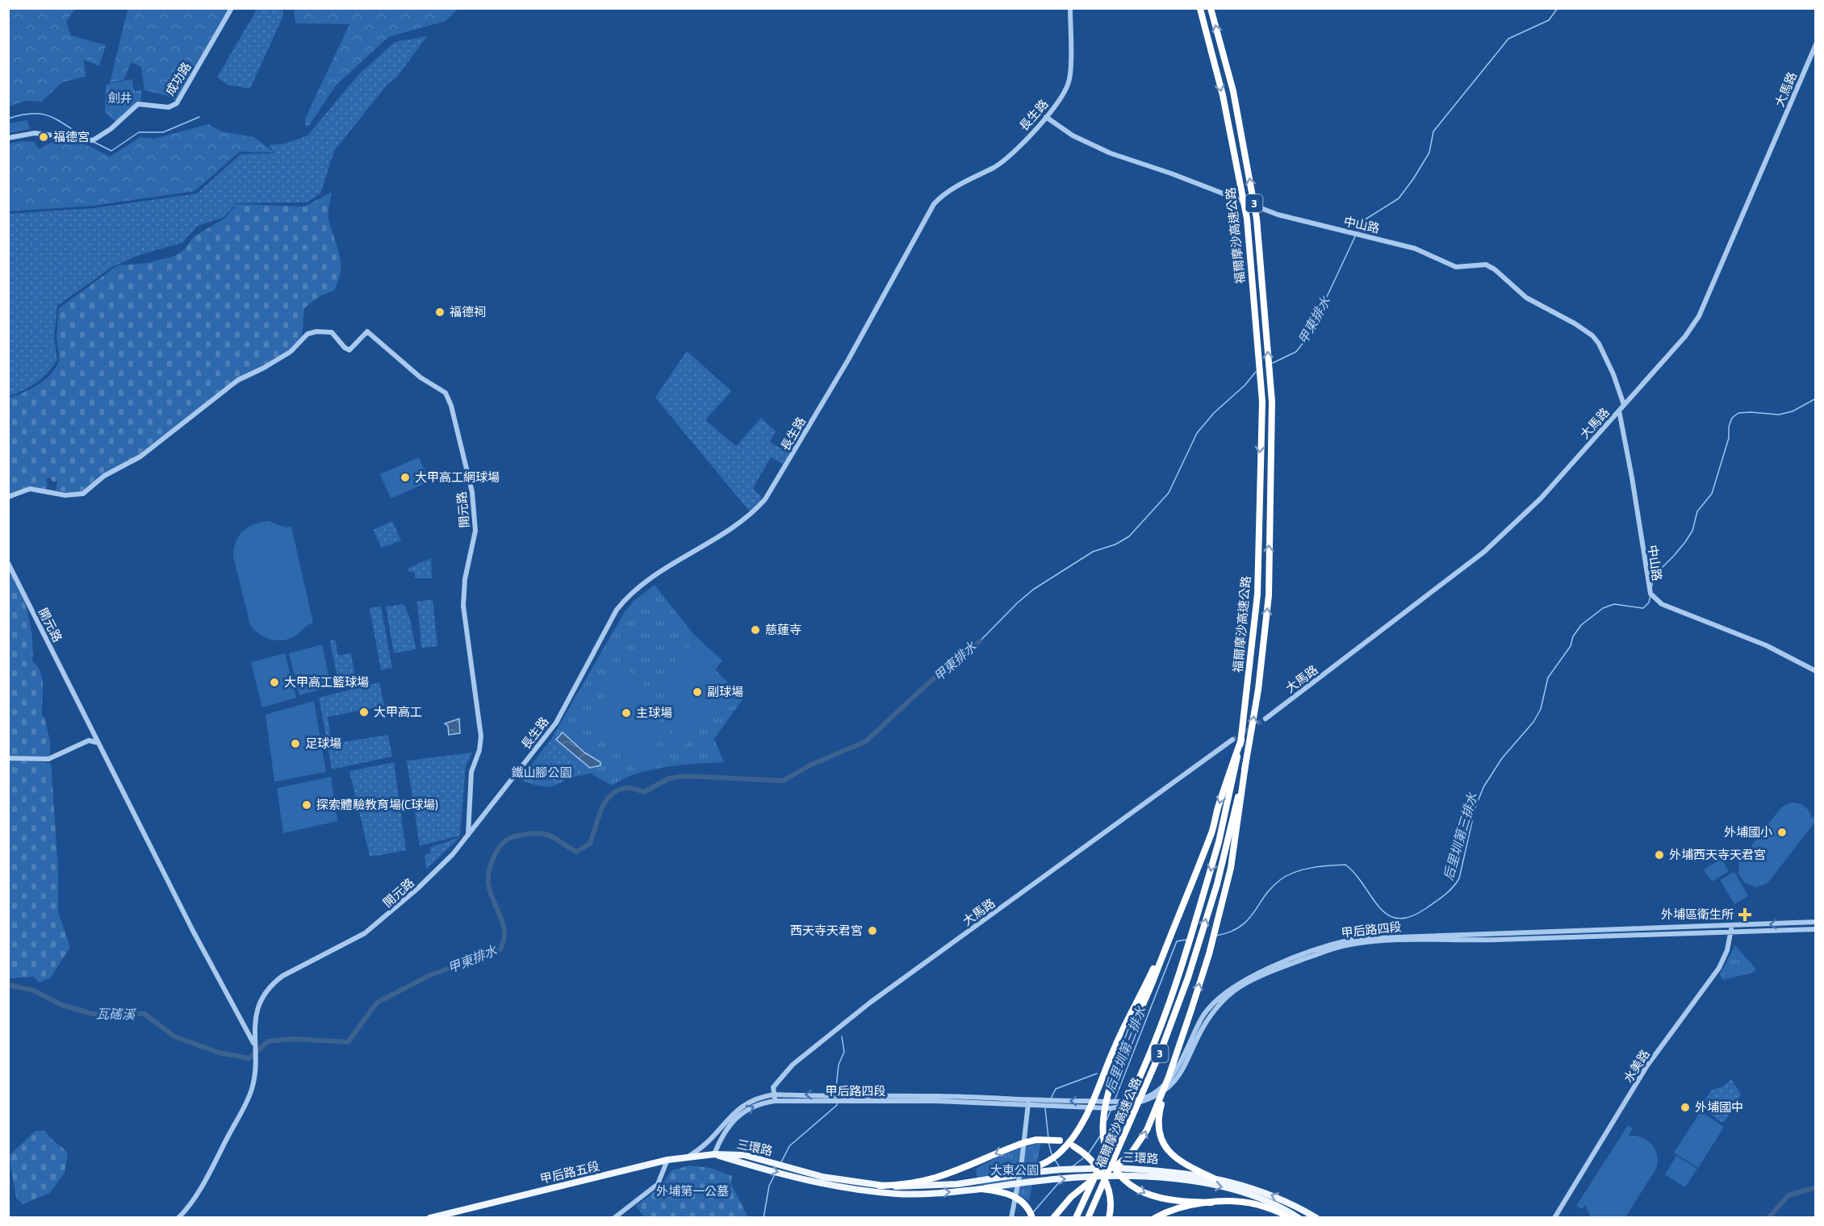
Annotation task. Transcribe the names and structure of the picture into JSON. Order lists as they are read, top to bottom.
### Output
{
  "streets": {
    "highway": ["3", "福爾摩沙高速公路"],
    "main road": ["三環路", "甲后路五段"],
    "street": [
      "成功路",
      "大馬路",
      "長生路",
      "中山路",
      "開元路",
      "甲后路四段",
      "水美路"
    ]
  },
  "crossings": [
    ["大馬路", "中山路"],
    ["大馬路", "甲后路四段"],
    ["長生路", "中山路"],
    ["長生路", "開元路"],
    ["甲后路四段", "水美路"],
    ["甲后路四段", "三環路"],
    ["甲后路四段", "甲后路五段"],
    ["三環路", "甲后路五段"]
  ],
  "water": ["甲東排水", "后里圳第三排水", "瓦磘溪"],
  "parks": [
    "劍井",
    "鐵山腳公園",
    "大東公園",
    "外埔第一公墓"
  ],
  "places": {
    "other": [
      "福德宮",
      "福德祠",
      "大甲高工網球場",
      "慈蓮寺",
      "大甲高工籃球場",
      "副球場",
      "大甲高工",
      "主球場",
      "足球場",
      "探索體驗教育場(C球場)",
      "外埔國小",
      "外埔西天寺天君宮",
      "西天寺天君宮",
      "外埔國中"
    ],
    "health": ["外埔區衛生所"]
  }
}
